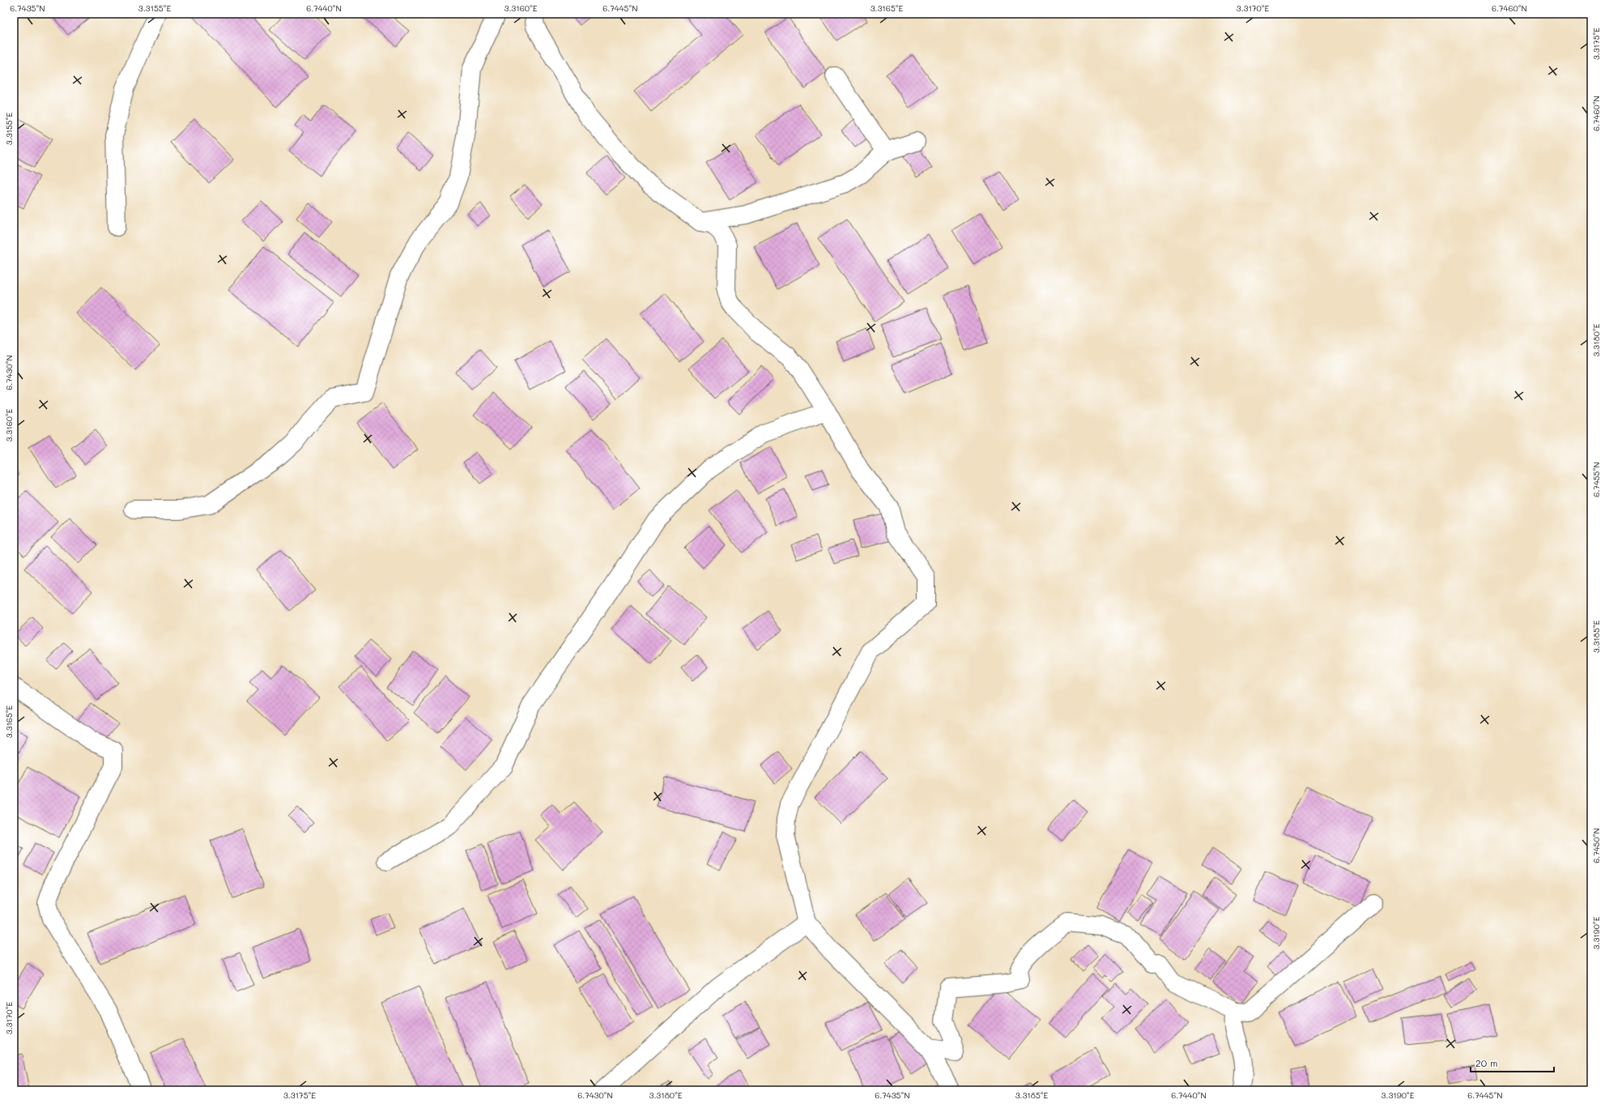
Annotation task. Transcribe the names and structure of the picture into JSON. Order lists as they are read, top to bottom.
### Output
{
  "scale_bar": "20 m",
  "coordinates": [
    "6.7435°N",
    "3.3155°E",
    "6.7440°N",
    "3.3160°E",
    "6.7445°N",
    "3.3165°E",
    "3.3170°E",
    "6.7460°N",
    "3.3175°E",
    "3.3180°E",
    "6.7430°N",
    "6.7455°N",
    "3.3185°E",
    "6.7450°N",
    "3.3190°E"
  ]
}
